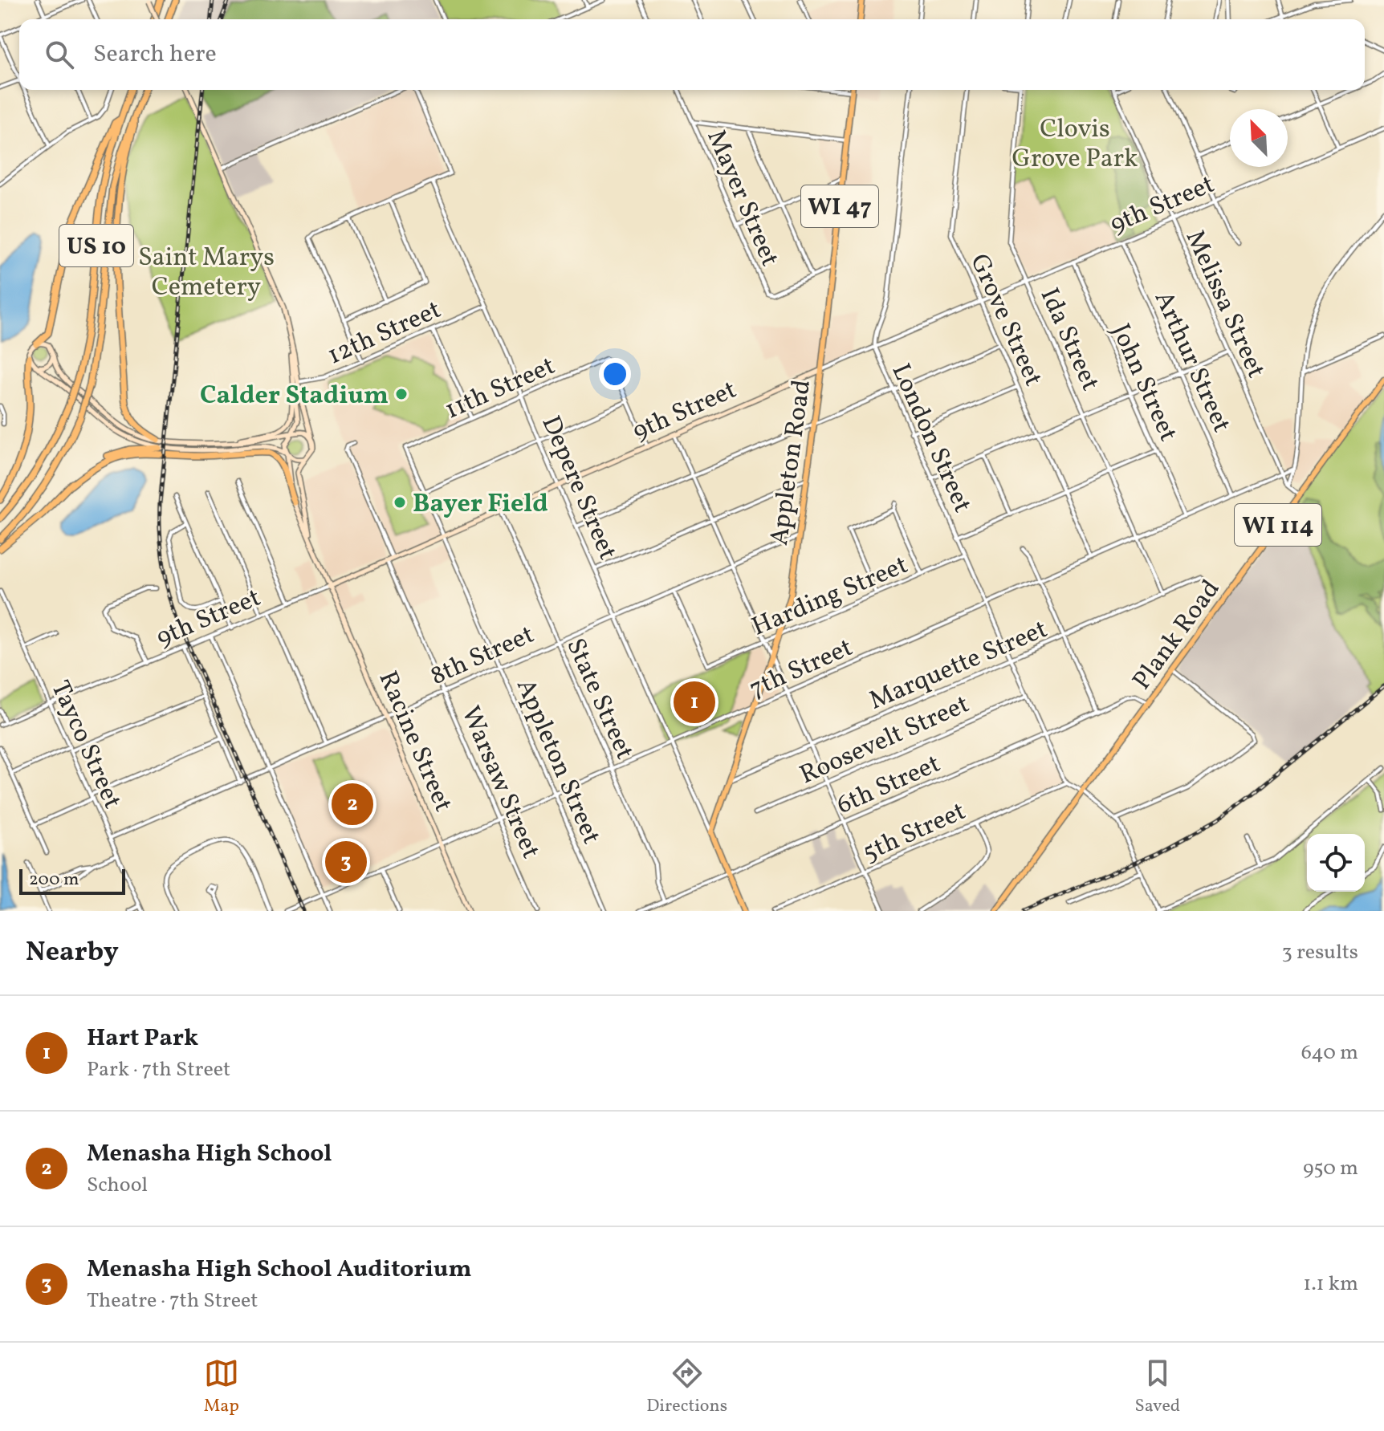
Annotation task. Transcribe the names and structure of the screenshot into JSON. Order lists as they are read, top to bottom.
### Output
{
  "streets": {
    "highway": ["US 10"],
    "main road": [
      "9th Street",
      "WI 47",
      "Appleton Road",
      "Depere Street",
      "WI 114",
      "Plank Road",
      "Racine Street"
    ],
    "street": [
      "Mayer Street",
      "Melissa Street",
      "Grove Street",
      "12th Street",
      "Ida Street",
      "Arthur Street",
      "John Street",
      "11th Street",
      "London Street",
      "Harding Street",
      "8th Street",
      "Marquette Street",
      "7th Street",
      "State Street",
      "Roosevelt Street",
      "Tayco Street",
      "Appleton Street",
      "Warsaw Street",
      "6th Street",
      "5th Street"
    ]
  },
  "crossings": [
    ["Mayer Street", "Appleton Road"],
    ["9th Street", "Melissa Street"],
    ["9th Street", "Grove Street"],
    ["9th Street", "Ida Street"],
    ["9th Street", "Arthur Street"],
    ["9th Street", "John Street"],
    ["9th Street", "London Street"],
    ["9th Street", "Appleton Road"],
    ["9th Street", "Depere Street"],
    ["9th Street", "State Street"],
    ["9th Street", "Racine Street"],
    ["9th Street", "Tayco Street"],
    ["9th Street", "Appleton Street"],
    ["9th Street", "Warsaw Street"],
    ["Melissa Street", "7th Street"],
    ["Grove Street", "7th Street"],
    ["12th Street", "Depere Street"],
    ["Ida Street", "Marquette Street"],
    ["Ida Street", "7th Street"],
    ["Arthur Street", "7th Street"],
    ["John Street", "7th Street"],
    ["11th Street", "Depere Street"],
    ["11th Street", "Appleton Street"],
    ["London Street", "Harding Street"],
    ["London Street", "Marquette Street"],
    ["London Street", "7th Street"],
    ["London Street", "Roosevelt Street"],
    ["London Street", "6th Street"],
    ["London Street", "5th Street"],
    ["Appleton Road", "Depere Street"],
    ["Appleton Road", "Harding Street"],
    ["Appleton Road", "8th Street"],
    ["Appleton Road", "Marquette Street"],
    ["Appleton Road", "7th Street"],
    ["Depere Street", "8th Street"],
    ["Depere Street", "7th Street"],
    ["Depere Street", "6th Street"],
    ["Harding Street", "8th Street"],
    ["Plank Road", "6th Street"],
    ["8th Street", "State Street"],
    ["8th Street", "Racine Street"],
    ["8th Street", "Tayco Street"],
    ["8th Street", "Appleton Street"],
    ["8th Street", "Warsaw Street"],
    ["7th Street", "State Street"],
    ["7th Street", "Racine Street"],
    ["7th Street", "Appleton Street"],
    ["7th Street", "Warsaw Street"],
    ["State Street", "6th Street"]
  ],
  "parks": ["Clovis Grove Park", "Saint Marys Cemetery"],
  "places": ["Calder Stadium", "Bayer Field"],
  "scale_bar": "200 m",
  "north": "top left",
  "page": {
    "search": "Search here",
    "pins": ["1", "2", "3"],
    "scale": "200 m",
    "heading": ["Nearby", "3 results"],
    "list": [
      {
        "mark": "1",
        "name": "Hart Park",
        "note": "Park · 7th Street",
        "value": "640 m"
      },
      {
        "mark": "2",
        "name": "Menasha High School",
        "note": "School",
        "value": "950 m"
      },
      {
        "mark": "3",
        "name": "Menasha High School Auditorium",
        "note": "Theatre · 7th Street",
        "value": "1.1 km"
      }
    ],
    "nav": ["Map", "Directions", "Saved"]
  }
}
